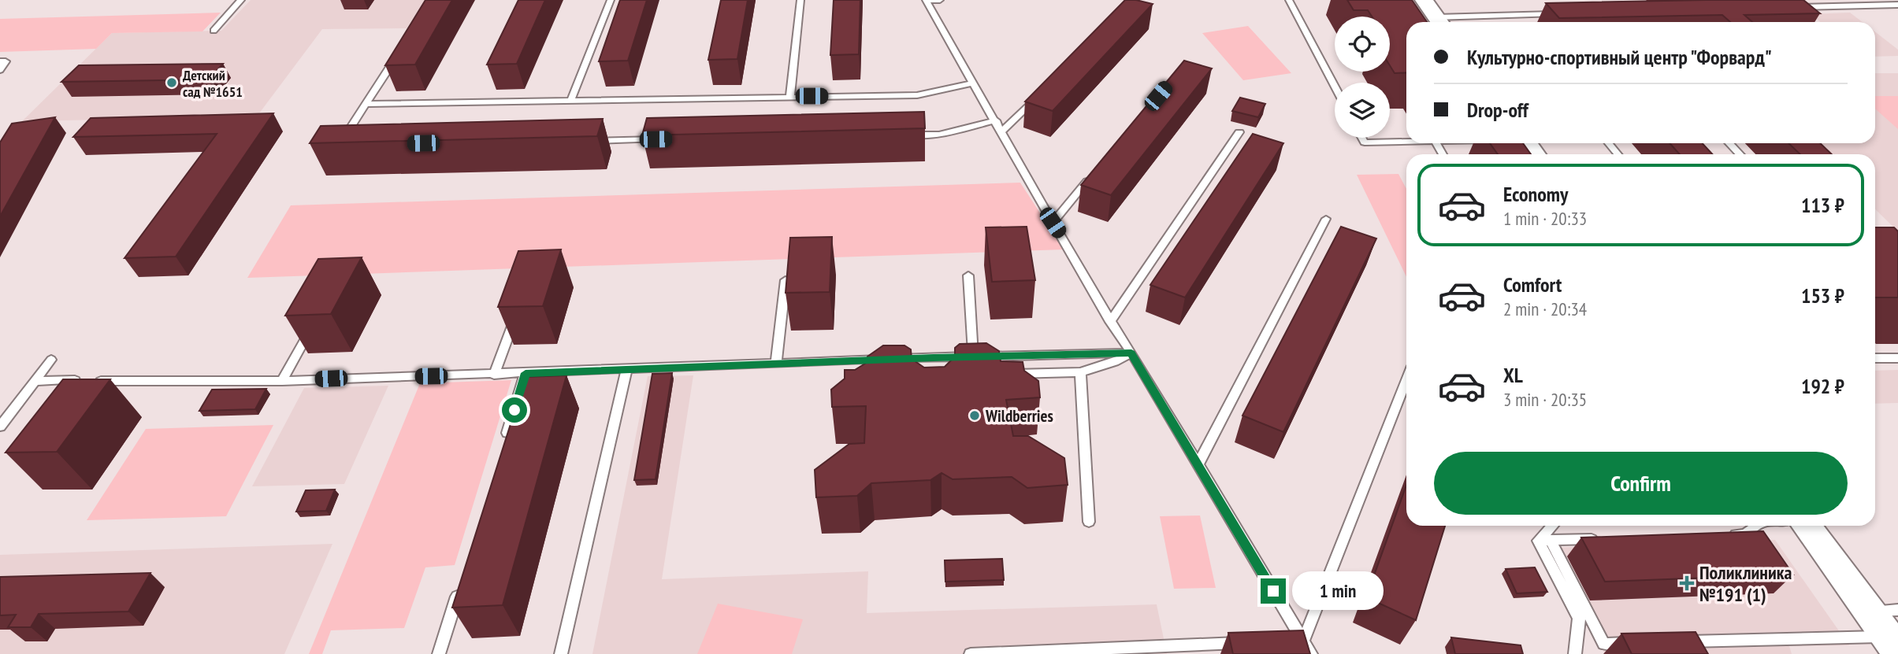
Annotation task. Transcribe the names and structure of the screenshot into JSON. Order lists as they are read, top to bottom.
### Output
{
  "places": {
    "other": ["Детский сад №1651", "Wildberries"],
    "health": ["Поликлиника №191 (1)"]
  },
  "page": {
    "banner": ["Культурно-спортивный центр \"Форвард\"", "Drop-off"],
    "list": [
      {
        "name": "Economy",
        "note": "1 min · 20:33",
        "value": "113 ₽"
      },
      {
        "name": "Comfort",
        "note": "2 min · 20:34",
        "value": "153 ₽"
      },
      {
        "name": "XL",
        "note": "3 min · 20:35",
        "value": "192 ₽"
      }
    ],
    "buttons": "Confirm",
    "bubble": "1 min"
  }
}
